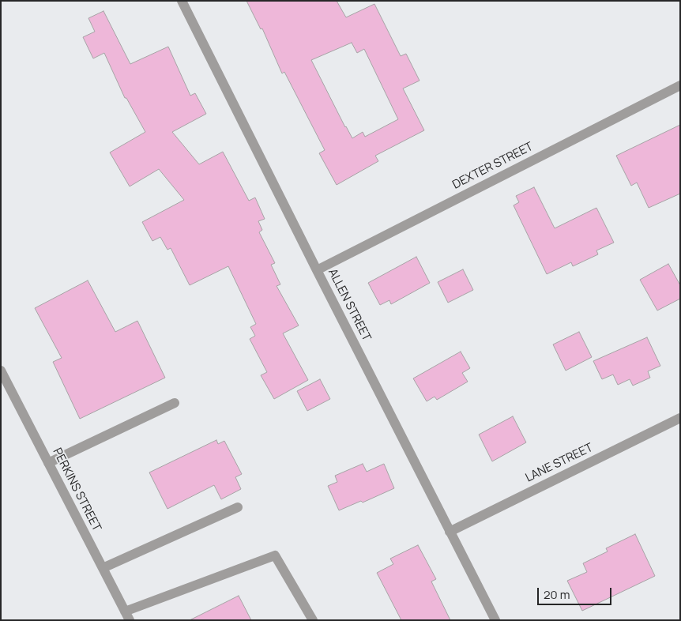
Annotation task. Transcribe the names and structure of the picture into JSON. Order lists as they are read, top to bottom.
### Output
{
  "streets": {
    "street": [
      "DEXTER STREET",
      "ALLEN STREET",
      "LANE STREET",
      "PERKINS STREET"
    ]
  },
  "crossings": [
    ["DEXTER STREET", "ALLEN STREET"],
    ["ALLEN STREET", "LANE STREET"]
  ],
  "scale_bar": "20 m"
}
